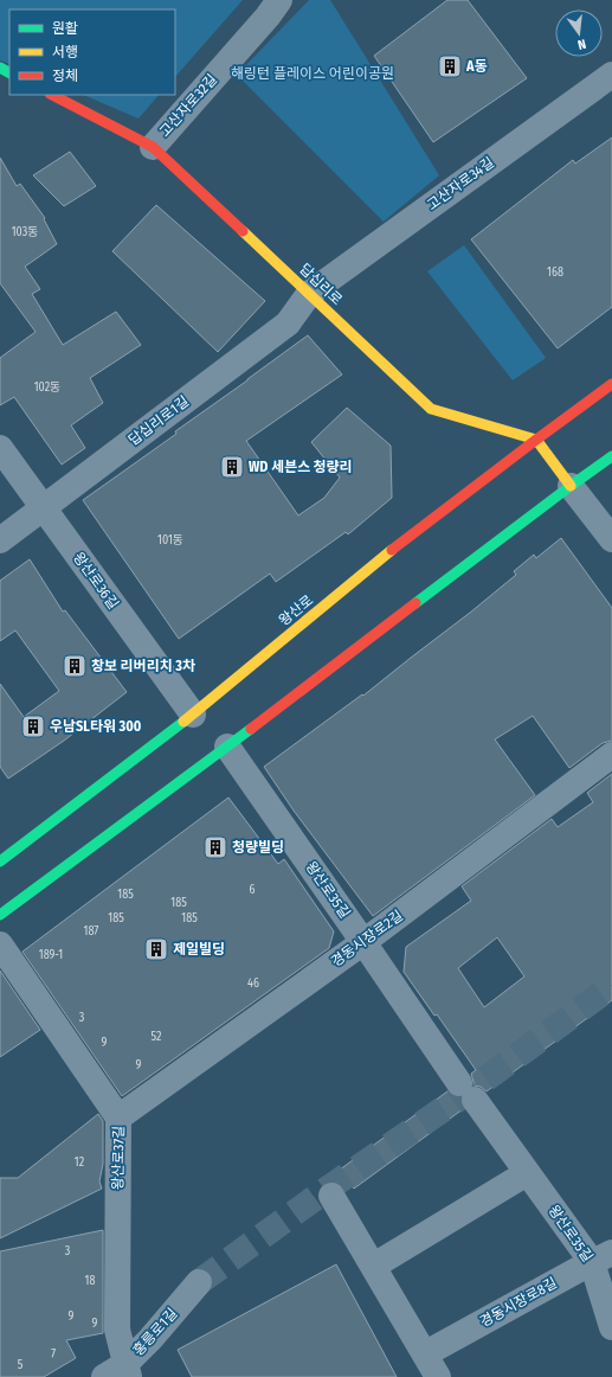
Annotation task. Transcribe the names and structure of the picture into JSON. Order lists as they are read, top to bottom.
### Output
{
  "streets": {
    "main road": ["답십리로", "왕산로"],
    "street": [
      "고산자로32길",
      "고산자로34길",
      "답십리로1길",
      "왕산로36길",
      "왕산로35길",
      "경동시장로2길",
      "왕산로37길",
      "경동시장로8길",
      "홍릉로1길"
    ]
  },
  "crossings": [
    ["고산자로32길", "답십리로"],
    ["고산자로34길", "답십리로"],
    ["고산자로34길", "답십리로1길"],
    ["답십리로", "답십리로1길"],
    ["답십리로", "왕산로"],
    ["답십리로1길", "왕산로36길"],
    ["왕산로36길", "왕산로"],
    ["왕산로35길", "경동시장로2길"],
    ["왕산로35길", "경동시장로8길"],
    ["경동시장로2길", "왕산로37길"],
    ["왕산로37길", "홍릉로1길"]
  ],
  "parks": ["해링턴 플레이스 어린이공원"],
  "places": {
    "building": [
      "A동",
      "WD 세븐스 청량리",
      "창보 리버리치 3차",
      "우남SL타워 300",
      "청량빌딩",
      "제일빌딩"
    ]
  },
  "house_numbers": [
    "103동",
    "168",
    "102동",
    "101동",
    "6",
    "185",
    "185",
    "185",
    "185",
    "187",
    "189-1",
    "46",
    "3",
    "52",
    "9",
    "9",
    "12",
    "3",
    "18",
    "9",
    "9",
    "7",
    "5"
  ],
  "legend": ["원활", "서행", "정체"],
  "north": "bottom"
}
